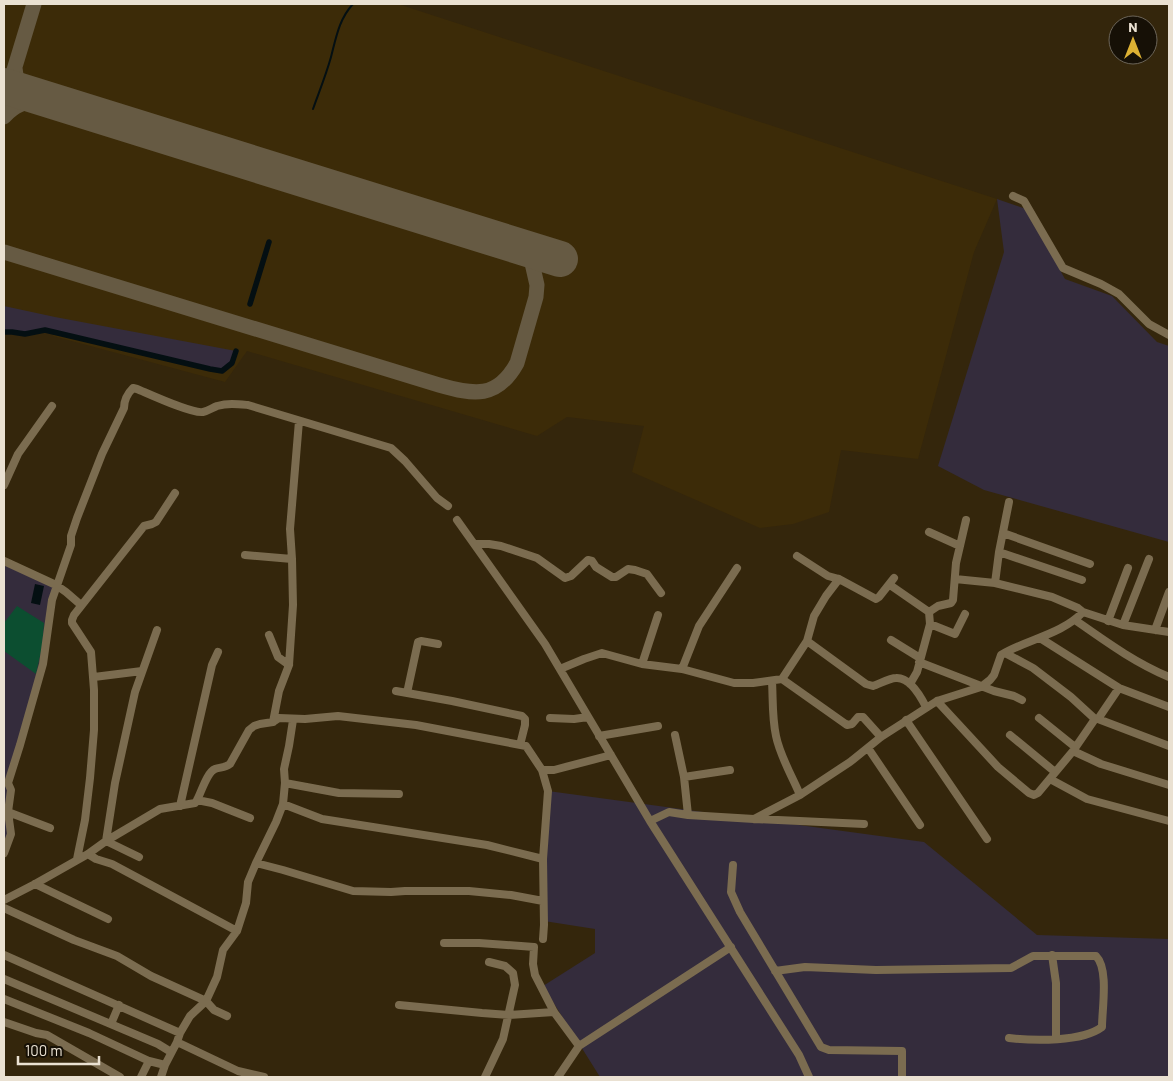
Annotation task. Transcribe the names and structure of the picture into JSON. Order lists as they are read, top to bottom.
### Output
{
  "scale_bar": "100 m",
  "north": "top"
}
